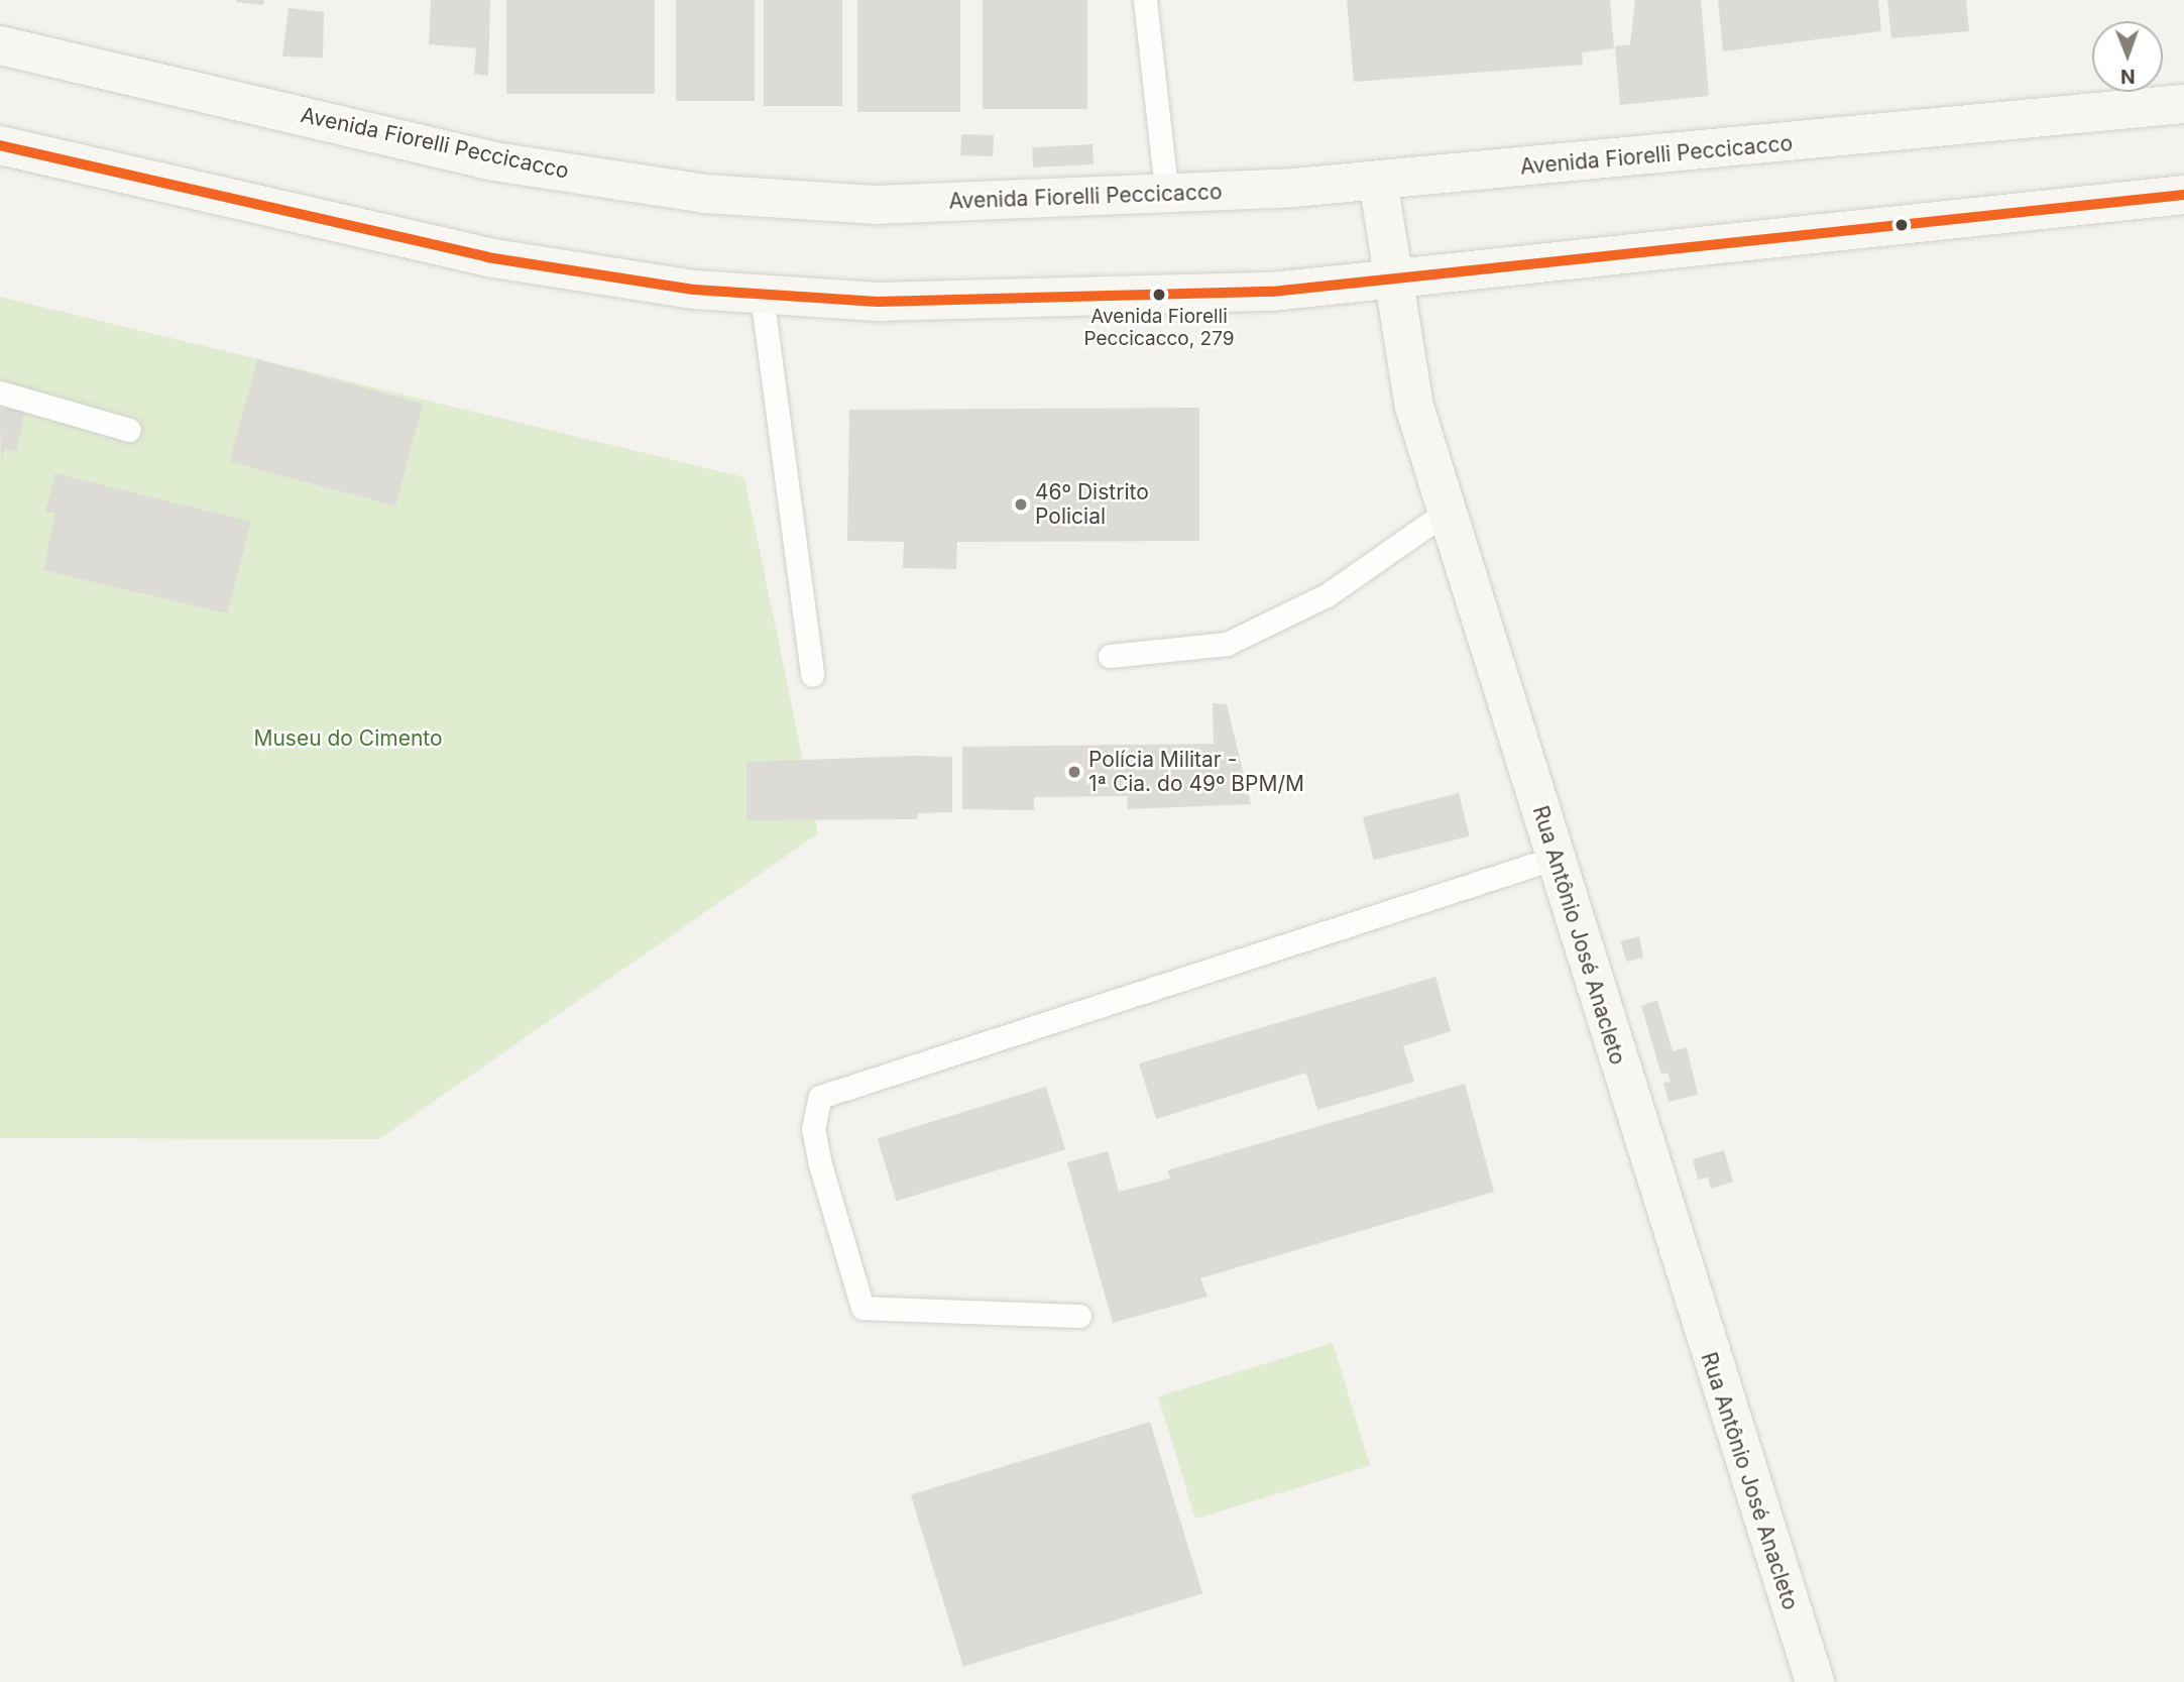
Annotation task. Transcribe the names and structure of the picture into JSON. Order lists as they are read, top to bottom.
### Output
{
  "streets": {
    "main road": ["Avenida Fiorelli Peccicacco", "Rua Antônio José Anacleto"]
  },
  "crossings": [
    ["Avenida Fiorelli Peccicacco", "Rua Antônio José Anacleto"]
  ],
  "parks": ["Museu do Cimento"],
  "places": ["Avenida Fiorelli Peccicacco, 279", "46º Distrito Policial", "Polícia Militar - 1ª Cia. do 49º BPM/M"],
  "north": "bottom"
}
